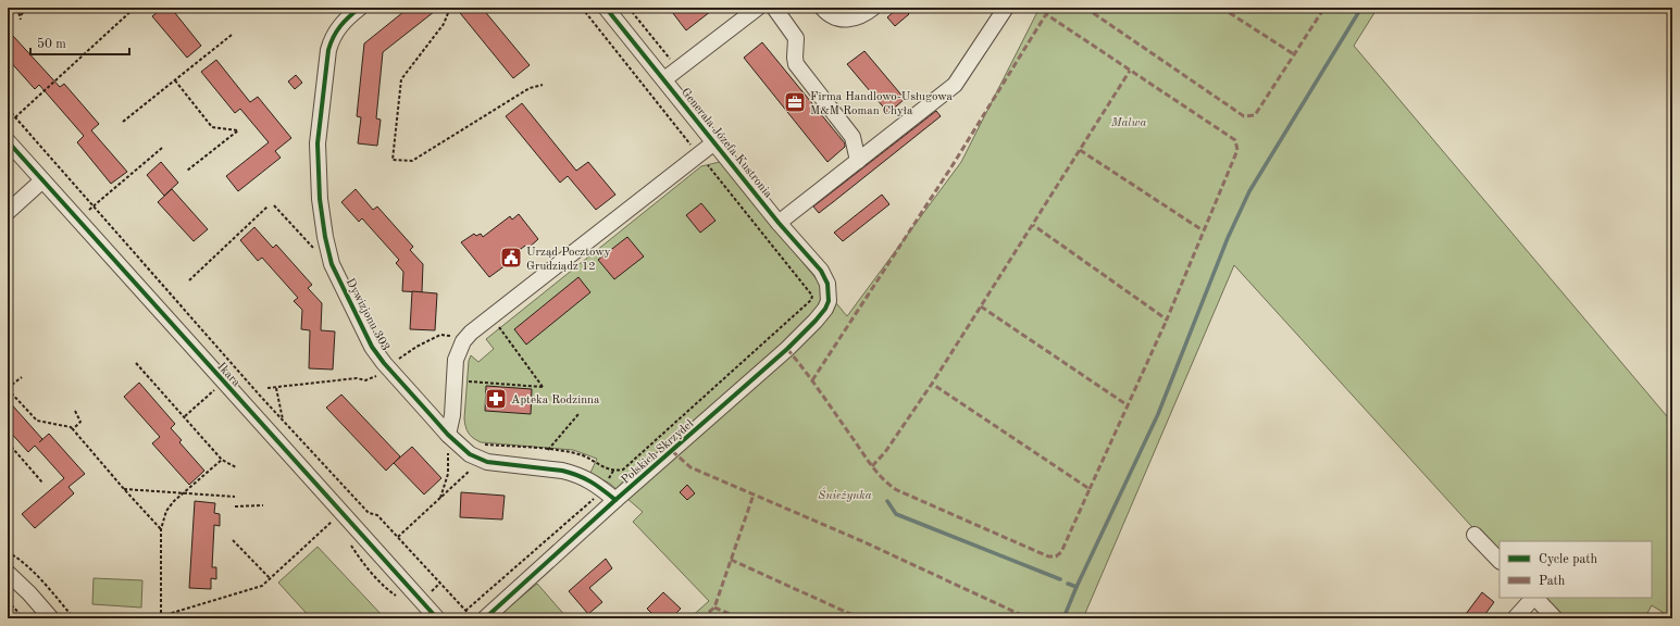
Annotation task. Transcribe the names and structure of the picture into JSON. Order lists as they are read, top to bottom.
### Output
{
  "streets": {
    "street": [
      "Generała Józefa Kustronia",
      "Dywizjonu 303",
      "Ikara",
      "Polskich Skrzydeł"
    ]
  },
  "crossings": [
    ["Generała Józefa Kustronia", "Polskich Skrzydeł"],
    ["Dywizjonu 303", "Polskich Skrzydeł"]
  ],
  "parks": ["Malwa", "Śnieżynka"],
  "places": {
    "office": ["Firma Handlowo-Usługowa M&M Roman Chyła"],
    "public building": ["Urząd Pocztowy Grudziądz 12"],
    "pharmacy": ["Apteka Rodzinna"]
  },
  "legend": ["Cycle path", "Path"],
  "scale_bar": "50 m"
}
